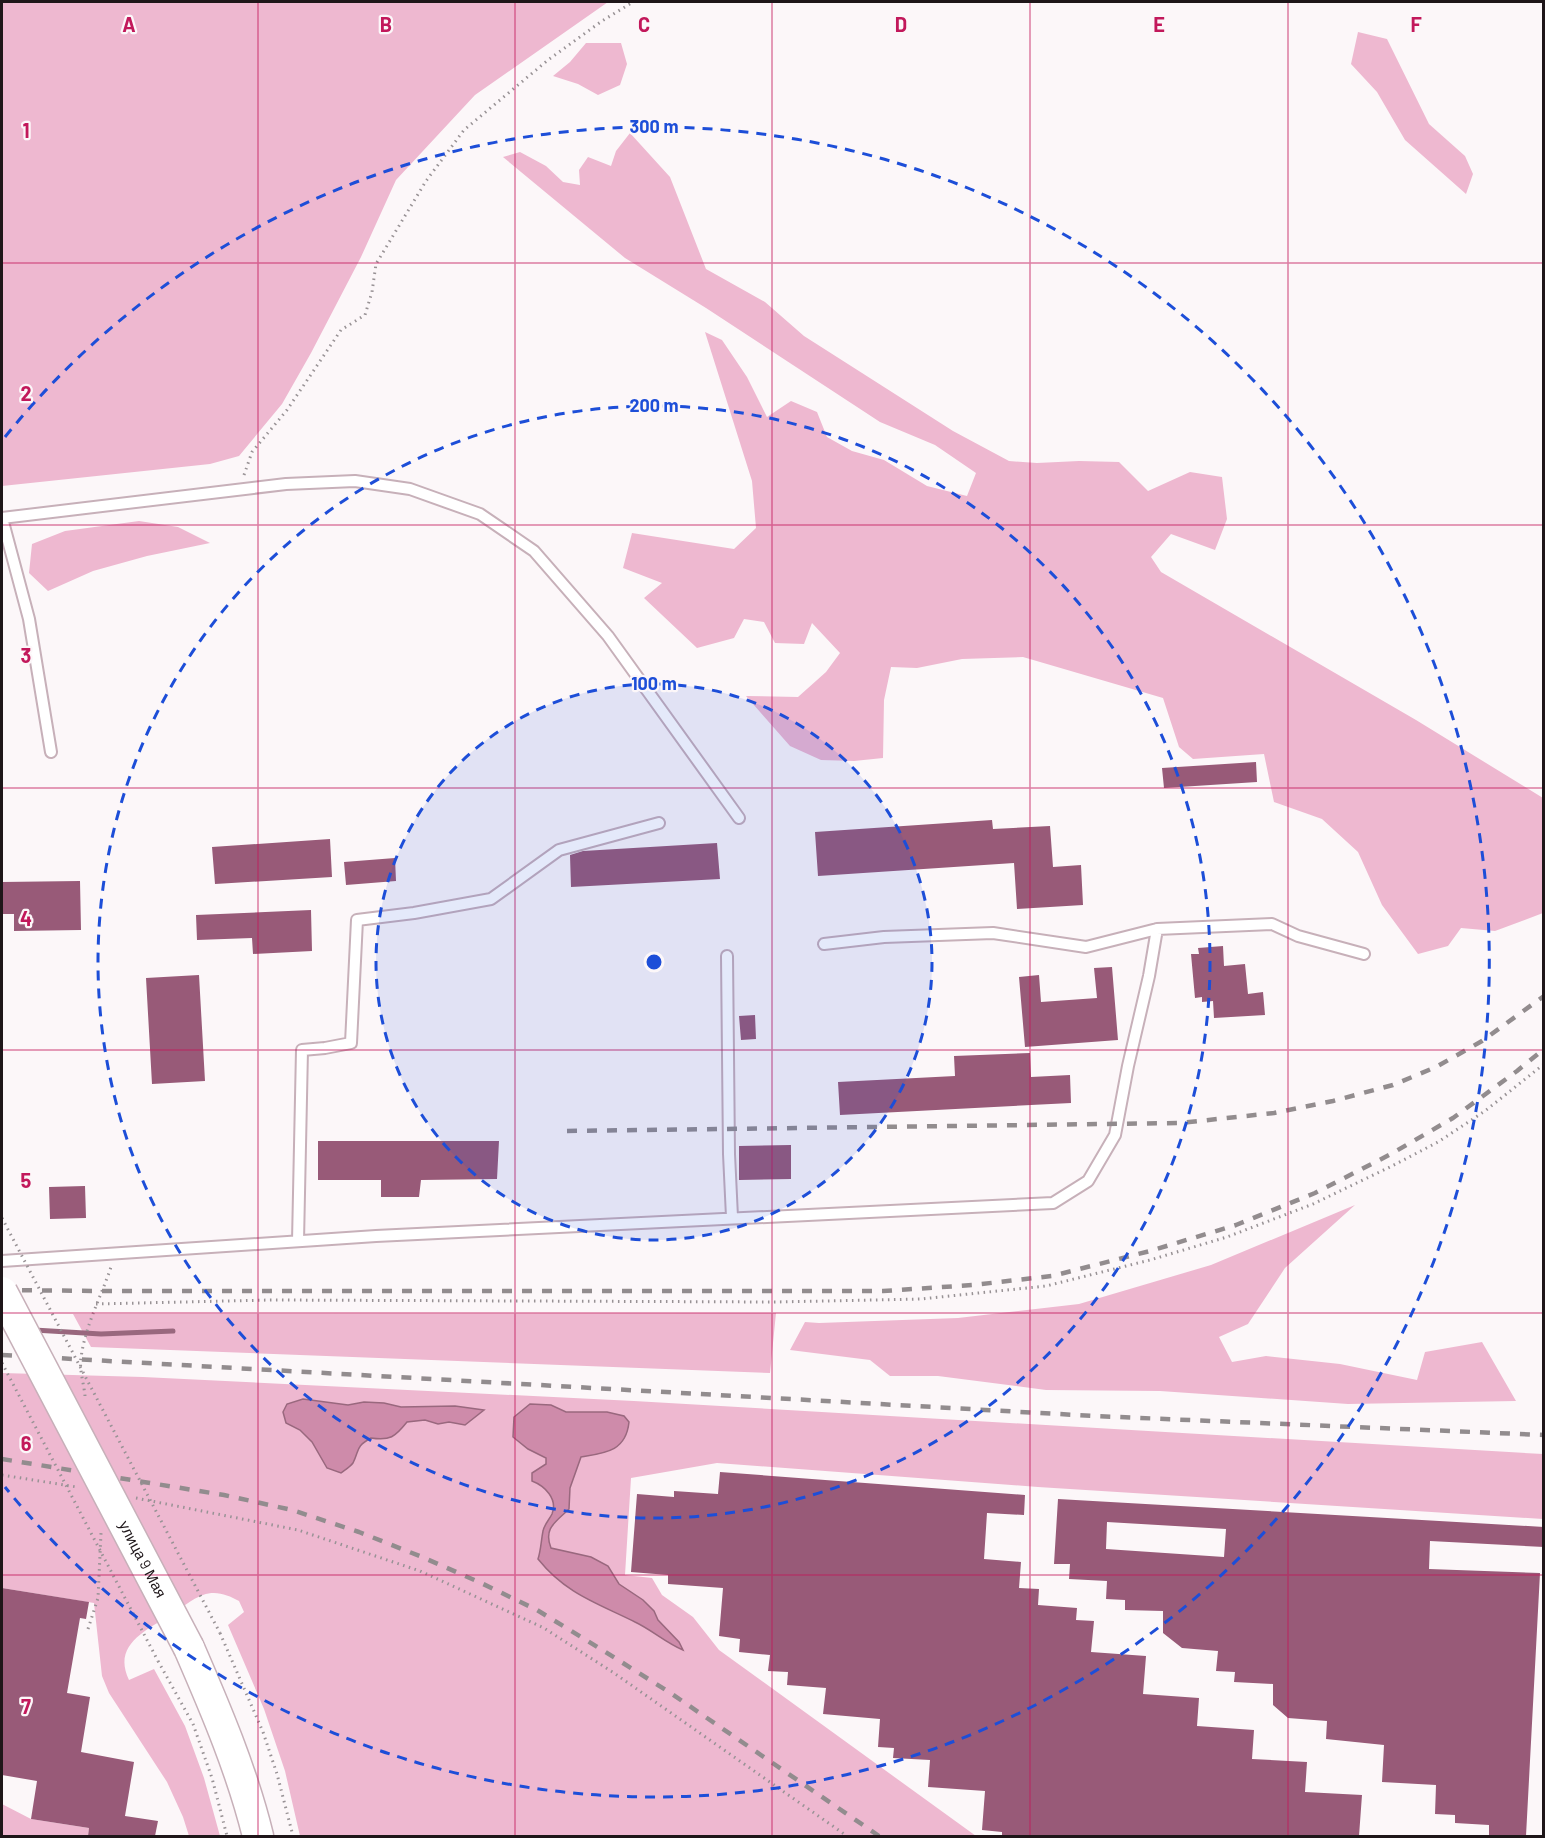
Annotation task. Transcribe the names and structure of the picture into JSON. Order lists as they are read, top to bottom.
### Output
{
  "streets": {
    "main road": ["улица 9 Мая"]
  },
  "grid": {
    "columns": [
      "A",
      "B",
      "C",
      "D",
      "E",
      "F"
    ],
    "rows": [
      "1",
      "2",
      "3",
      "4",
      "5",
      "6",
      "7"
    ]
  },
  "rings": ["300 m", "200 m", "100 m"]
}
